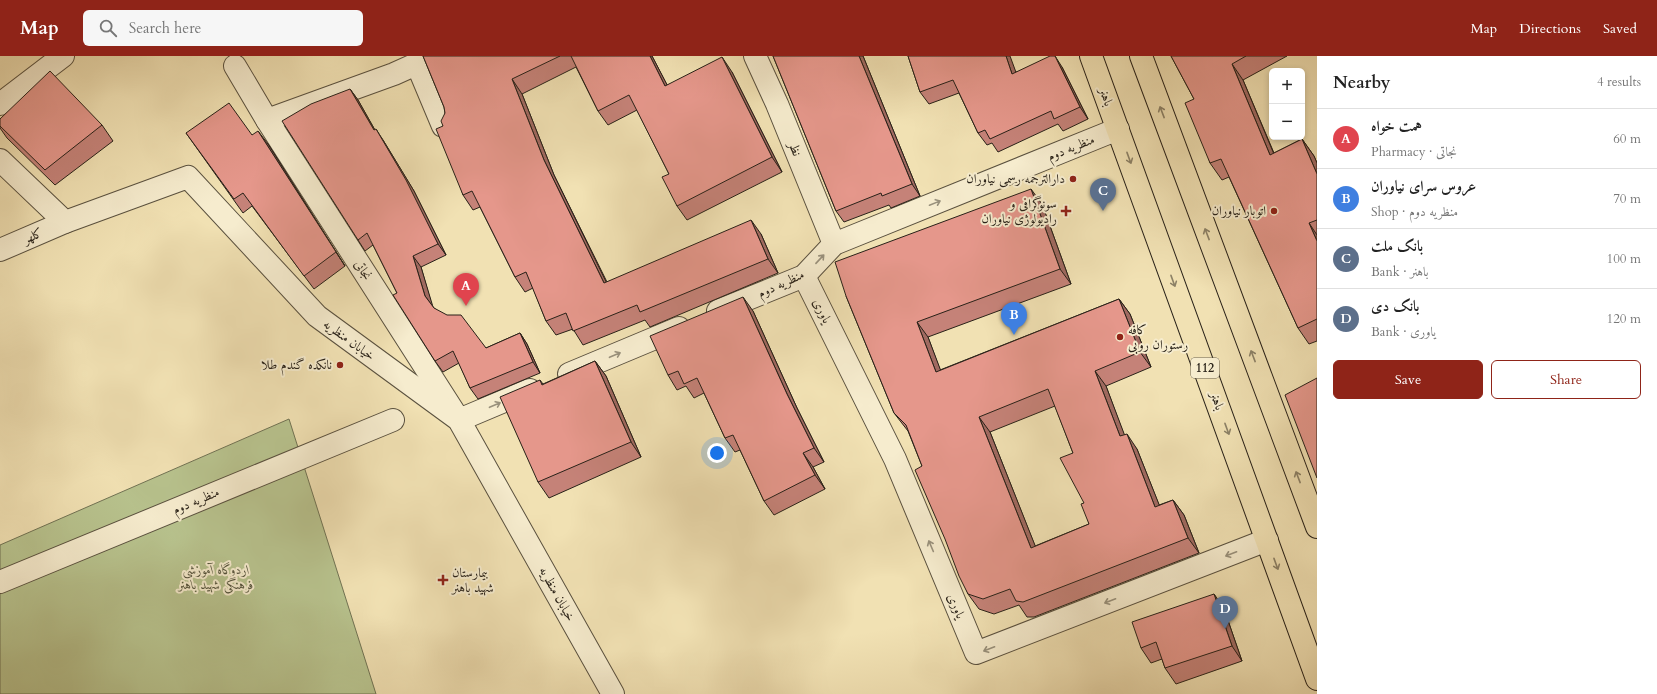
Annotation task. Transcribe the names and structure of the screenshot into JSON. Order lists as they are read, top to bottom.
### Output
{
  "streets": {
    "main road": ["باهنر", "112"],
    "street": [
      "منظریه دوم",
      "نظر",
      "کلهر",
      "نجاتی",
      "یاوری",
      "خیابان منظریه"
    ]
  },
  "crossings": [
    ["باهنر", "منظریه دوم"],
    ["باهنر", "یاوری"],
    ["منظریه دوم", "نظر"],
    ["منظریه دوم", "نجاتی"],
    ["منظریه دوم", "یاوری"],
    ["منظریه دوم", "خیابان منظریه"],
    ["کلهر", "خیابان منظریه"],
    ["نجاتی", "خیابان منظریه"]
  ],
  "one_way": ["منظریه دوم"],
  "parks": ["اردوگاه آموزشی فرهنگی شهید باهنر"],
  "places": {
    "other": [
      "دارالترجمه رسمی نیاوران",
      "اتوبار نیاوران",
      "کافه رستوران روبی",
      "نانکده گندم طلا"
    ],
    "health": ["سونوگرافی و رادیولوژی نیاوران", "بیمارستان شهید باهنر"]
  },
  "page": {
    "header": "Map",
    "search": "Search here",
    "nav": ["Map", "Directions", "Saved"],
    "heading": ["Nearby", "4 results"],
    "map_buttons": ["+", "−"],
    "list": [
      {
        "mark": "A",
        "name": "همت خواه",
        "note": "Pharmacy · نجاتی",
        "value": "60 m"
      },
      {
        "mark": "B",
        "name": "عروس سرای نیاوران",
        "note": "Shop · منظریه دوم",
        "value": "70 m"
      },
      {
        "mark": "C",
        "name": "بانک ملت",
        "note": "Bank · باهنر",
        "value": "100 m"
      },
      {
        "mark": "D",
        "name": "بانک دی",
        "note": "Bank · یاوری",
        "value": "120 m"
      }
    ],
    "pins": [
      "C",
      "A",
      "B",
      "D"
    ],
    "buttons": ["Save", "Share"]
  }
}
